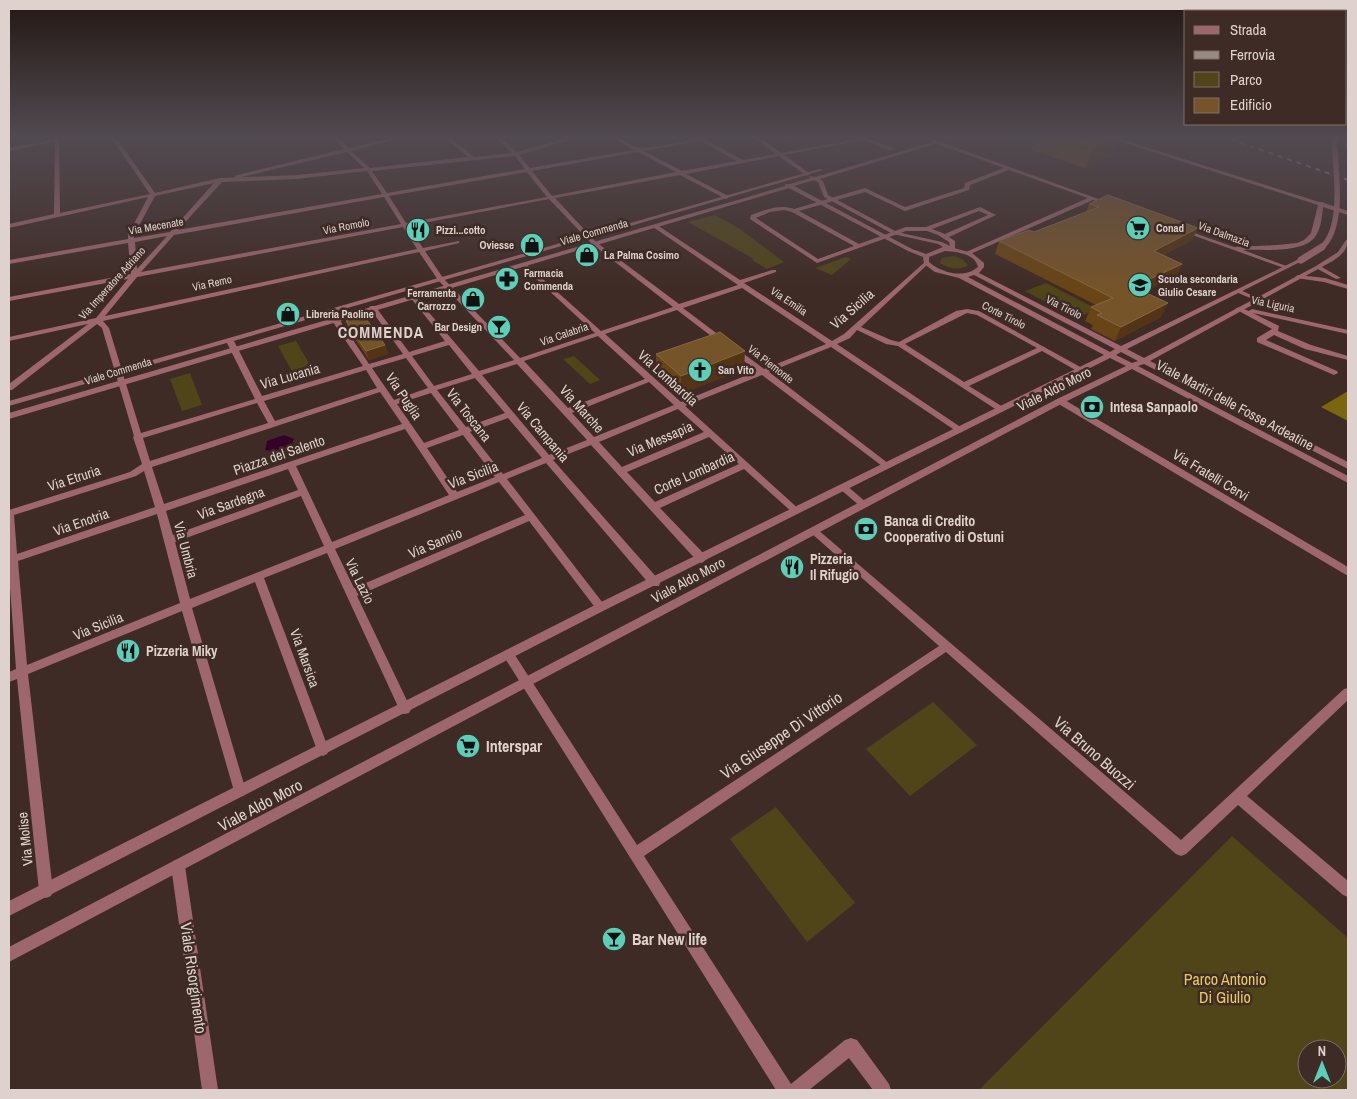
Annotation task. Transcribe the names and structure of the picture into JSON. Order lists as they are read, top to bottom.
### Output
{
  "streets": {
    "street": [
      "Via Mecenate",
      "Via Romolo",
      "Viale Commenda",
      "Via Dalmazia",
      "Via Imperatore Adriano",
      "Via Remo",
      "Via Emilia",
      "Via Liguria",
      "Via Tirolo",
      "Via Sicilia",
      "Corte Tirolo",
      "Via Calabria",
      "Via Piemonte",
      "Via Lucania",
      "Via Lombardia",
      "Viale Aldo Moro",
      "Via Puglia",
      "Viale Martiri delle Fosse Ardeatine",
      "Via Marche",
      "Via Toscana",
      "Via Campania",
      "Via Messapia",
      "Piazza del Salento",
      "Corte Lombardia",
      "Via Fratelli Cervi",
      "Via Etruria",
      "Via Sardegna",
      "Via Enotria",
      "Via Sannio",
      "Via Umbria",
      "Via Lazio",
      "Via Marsica",
      "Via Giuseppe Di Vittorio",
      "Via Bruno Buozzi",
      "Via Molise",
      "Viale Risorgimento"
    ]
  },
  "crossings": [
    ["Via Mecenate", "Via Imperatore Adriano"],
    ["Via Mecenate", "Via Marche"],
    ["Via Romolo", "Via Imperatore Adriano"],
    ["Via Romolo", "Via Piemonte"],
    ["Via Romolo", "Via Marche"],
    ["Viale Commenda", "Via Emilia"],
    ["Viale Commenda", "Via Piemonte"],
    ["Viale Commenda", "Via Lombardia"],
    ["Viale Commenda", "Via Puglia"],
    ["Viale Commenda", "Via Marche"],
    ["Viale Commenda", "Via Toscana"],
    ["Viale Commenda", "Via Campania"],
    ["Viale Commenda", "Via Umbria"],
    ["Via Imperatore Adriano", "Via Remo"],
    ["Via Imperatore Adriano", "Via Umbria"],
    ["Via Remo", "Via Marche"],
    ["Via Remo", "Via Umbria"],
    ["Via Emilia", "Via Sicilia"],
    ["Via Emilia", "Via Calabria"],
    ["Via Emilia", "Viale Aldo Moro"],
    ["Via Liguria", "Viale Aldo Moro"],
    ["Via Tirolo", "Via Sicilia"],
    ["Via Tirolo", "Viale Aldo Moro"],
    ["Via Tirolo", "Viale Martiri delle Fosse Ardeatine"],
    ["Via Sicilia", "Via Piemonte"],
    ["Via Sicilia", "Via Lombardia"],
    ["Via Sicilia", "Via Puglia"],
    ["Via Sicilia", "Via Marche"],
    ["Via Sicilia", "Via Toscana"],
    ["Via Sicilia", "Via Campania"],
    ["Via Sicilia", "Via Umbria"],
    ["Via Sicilia", "Via Lazio"],
    ["Via Sicilia", "Via Marsica"],
    ["Via Sicilia", "Via Molise"],
    ["Corte Tirolo", "Viale Aldo Moro"],
    ["Via Calabria", "Via Piemonte"],
    ["Via Calabria", "Via Lombardia"],
    ["Via Calabria", "Via Puglia"],
    ["Via Calabria", "Via Marche"],
    ["Via Calabria", "Via Toscana"],
    ["Via Calabria", "Via Campania"],
    ["Via Piemonte", "Viale Aldo Moro"],
    ["Via Lucania", "Via Puglia"],
    ["Via Lucania", "Via Toscana"],
    ["Via Lucania", "Via Campania"],
    ["Via Lucania", "Via Umbria"],
    ["Via Lombardia", "Viale Aldo Moro"],
    ["Via Lombardia", "Via Messapia"],
    ["Via Lombardia", "Corte Lombardia"],
    ["Viale Aldo Moro", "Viale Martiri delle Fosse Ardeatine"],
    ["Viale Aldo Moro", "Via Marche"],
    ["Viale Aldo Moro", "Via Toscana"],
    ["Viale Aldo Moro", "Via Campania"],
    ["Viale Aldo Moro", "Via Fratelli Cervi"],
    ["Viale Aldo Moro", "Via Umbria"],
    ["Viale Aldo Moro", "Via Lazio"],
    ["Viale Aldo Moro", "Via Marsica"],
    ["Viale Aldo Moro", "Via Bruno Buozzi"],
    ["Viale Aldo Moro", "Via Molise"],
    ["Viale Aldo Moro", "Viale Risorgimento"],
    ["Via Puglia", "Piazza del Salento"],
    ["Via Marche", "Via Messapia"],
    ["Via Marche", "Corte Lombardia"],
    ["Via Toscana", "Via Sannio"],
    ["Piazza del Salento", "Via Enotria"],
    ["Piazza del Salento", "Via Umbria"],
    ["Piazza del Salento", "Via Lazio"],
    ["Via Etruria", "Via Umbria"],
    ["Via Etruria", "Via Molise"],
    ["Via Sardegna", "Via Umbria"],
    ["Via Sardegna", "Via Lazio"],
    ["Via Enotria", "Via Umbria"],
    ["Via Enotria", "Via Molise"],
    ["Via Sannio", "Via Lazio"],
    ["Via Giuseppe Di Vittorio", "Via Bruno Buozzi"]
  ],
  "districts": ["COMMENDA"],
  "parks": ["Parco Antonio Di Giulio"],
  "places": {
    "supermarket": ["Conad", "Interspar"],
    "restaurant": ["Pizzi...cotto", "Pizzeria Il Rifugio", "Pizzeria Miky"],
    "shop": [
      "Oviesse",
      "La Palma Cosimo",
      "Ferramenta Carrozzo",
      "Libreria Paoline"
    ],
    "pharmacy": ["Farmacia Commenda"],
    "school or university": ["Scuola secondaria Giulio Cesare"],
    "bar": ["Bar Design", "Bar New life"],
    "church": ["San Vito"],
    "bank": ["Intesa Sanpaolo", "Banca di Credito Cooperativo di Ostuni"]
  },
  "legend": [
    "Strada",
    "Ferrovia",
    "Parco",
    "Edificio"
  ],
  "north": "top"
}
